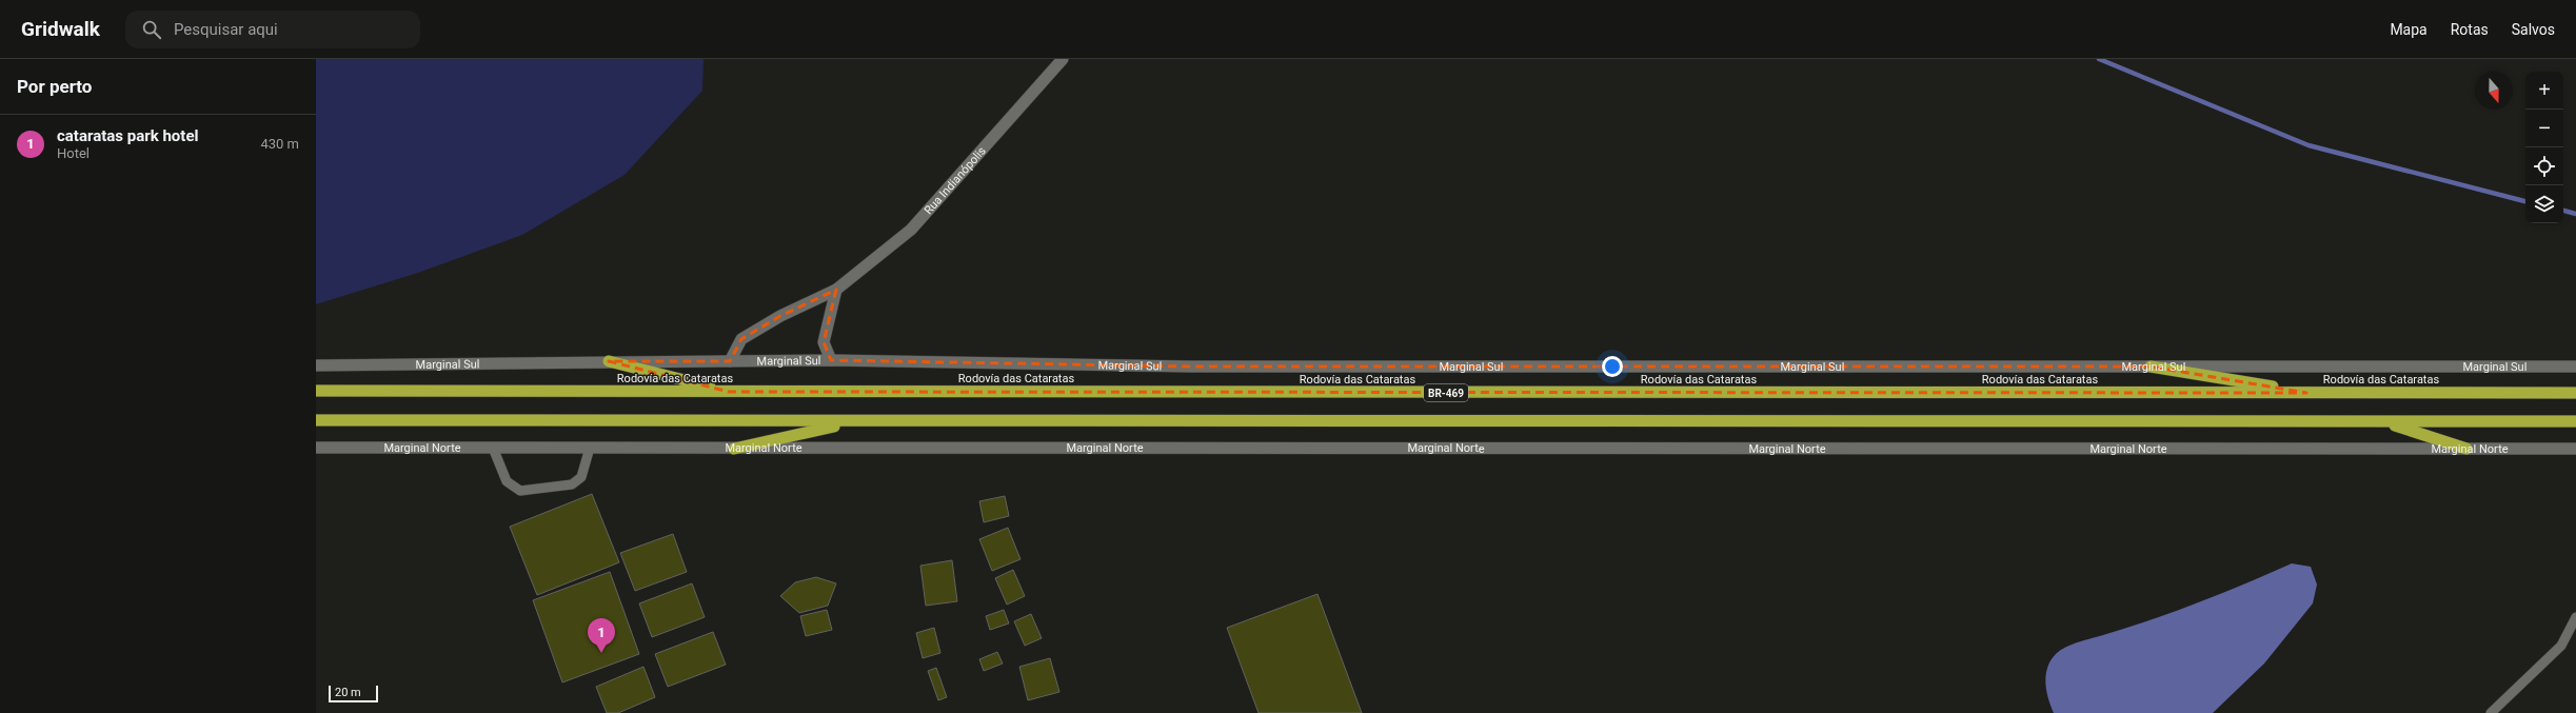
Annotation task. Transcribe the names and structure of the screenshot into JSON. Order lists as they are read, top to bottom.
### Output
{
  "streets": {
    "highway": ["Rodovía das Cataratas", "BR-469"],
    "street": ["Rua Indianópolis", "Marginal Sul", "Marginal Norte"]
  },
  "crossings": [
    ["Rua Indianópolis", "Marginal Sul"]
  ],
  "scale_bar": "20 m",
  "north": "bottom",
  "page": {
    "header": "Gridwalk",
    "search": "Pesquisar aqui",
    "nav": ["Mapa", "Rotas", "Salvos"],
    "heading": "Por perto",
    "map_buttons": ["+", "−"],
    "list": [
      {
        "mark": "1",
        "name": "cataratas park hotel",
        "note": "Hotel",
        "value": "430 m"
      }
    ],
    "pins": "1",
    "scale": "20 m"
  }
}
